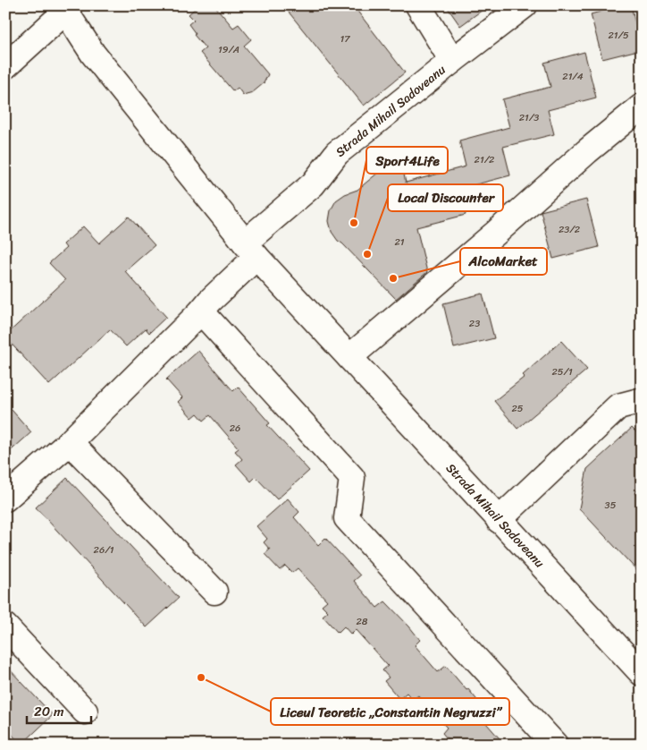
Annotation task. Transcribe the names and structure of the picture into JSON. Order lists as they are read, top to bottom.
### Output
{
  "streets": {
    "main road": ["Strada Mihail Sadoveanu"]
  },
  "places": [
    "Sport4Life",
    "Local Discounter",
    "AlcoMarket",
    "Liceul Teoretic „Constantin Negruzzi”"
  ],
  "house_numbers": [
    "21/5",
    "17",
    "19/A",
    "21/4",
    "21/3",
    "21/2",
    "23/2",
    "21",
    "23",
    "25/1",
    "25",
    "26",
    "35",
    "26/1",
    "28"
  ],
  "scale_bar": "20 m"
}
